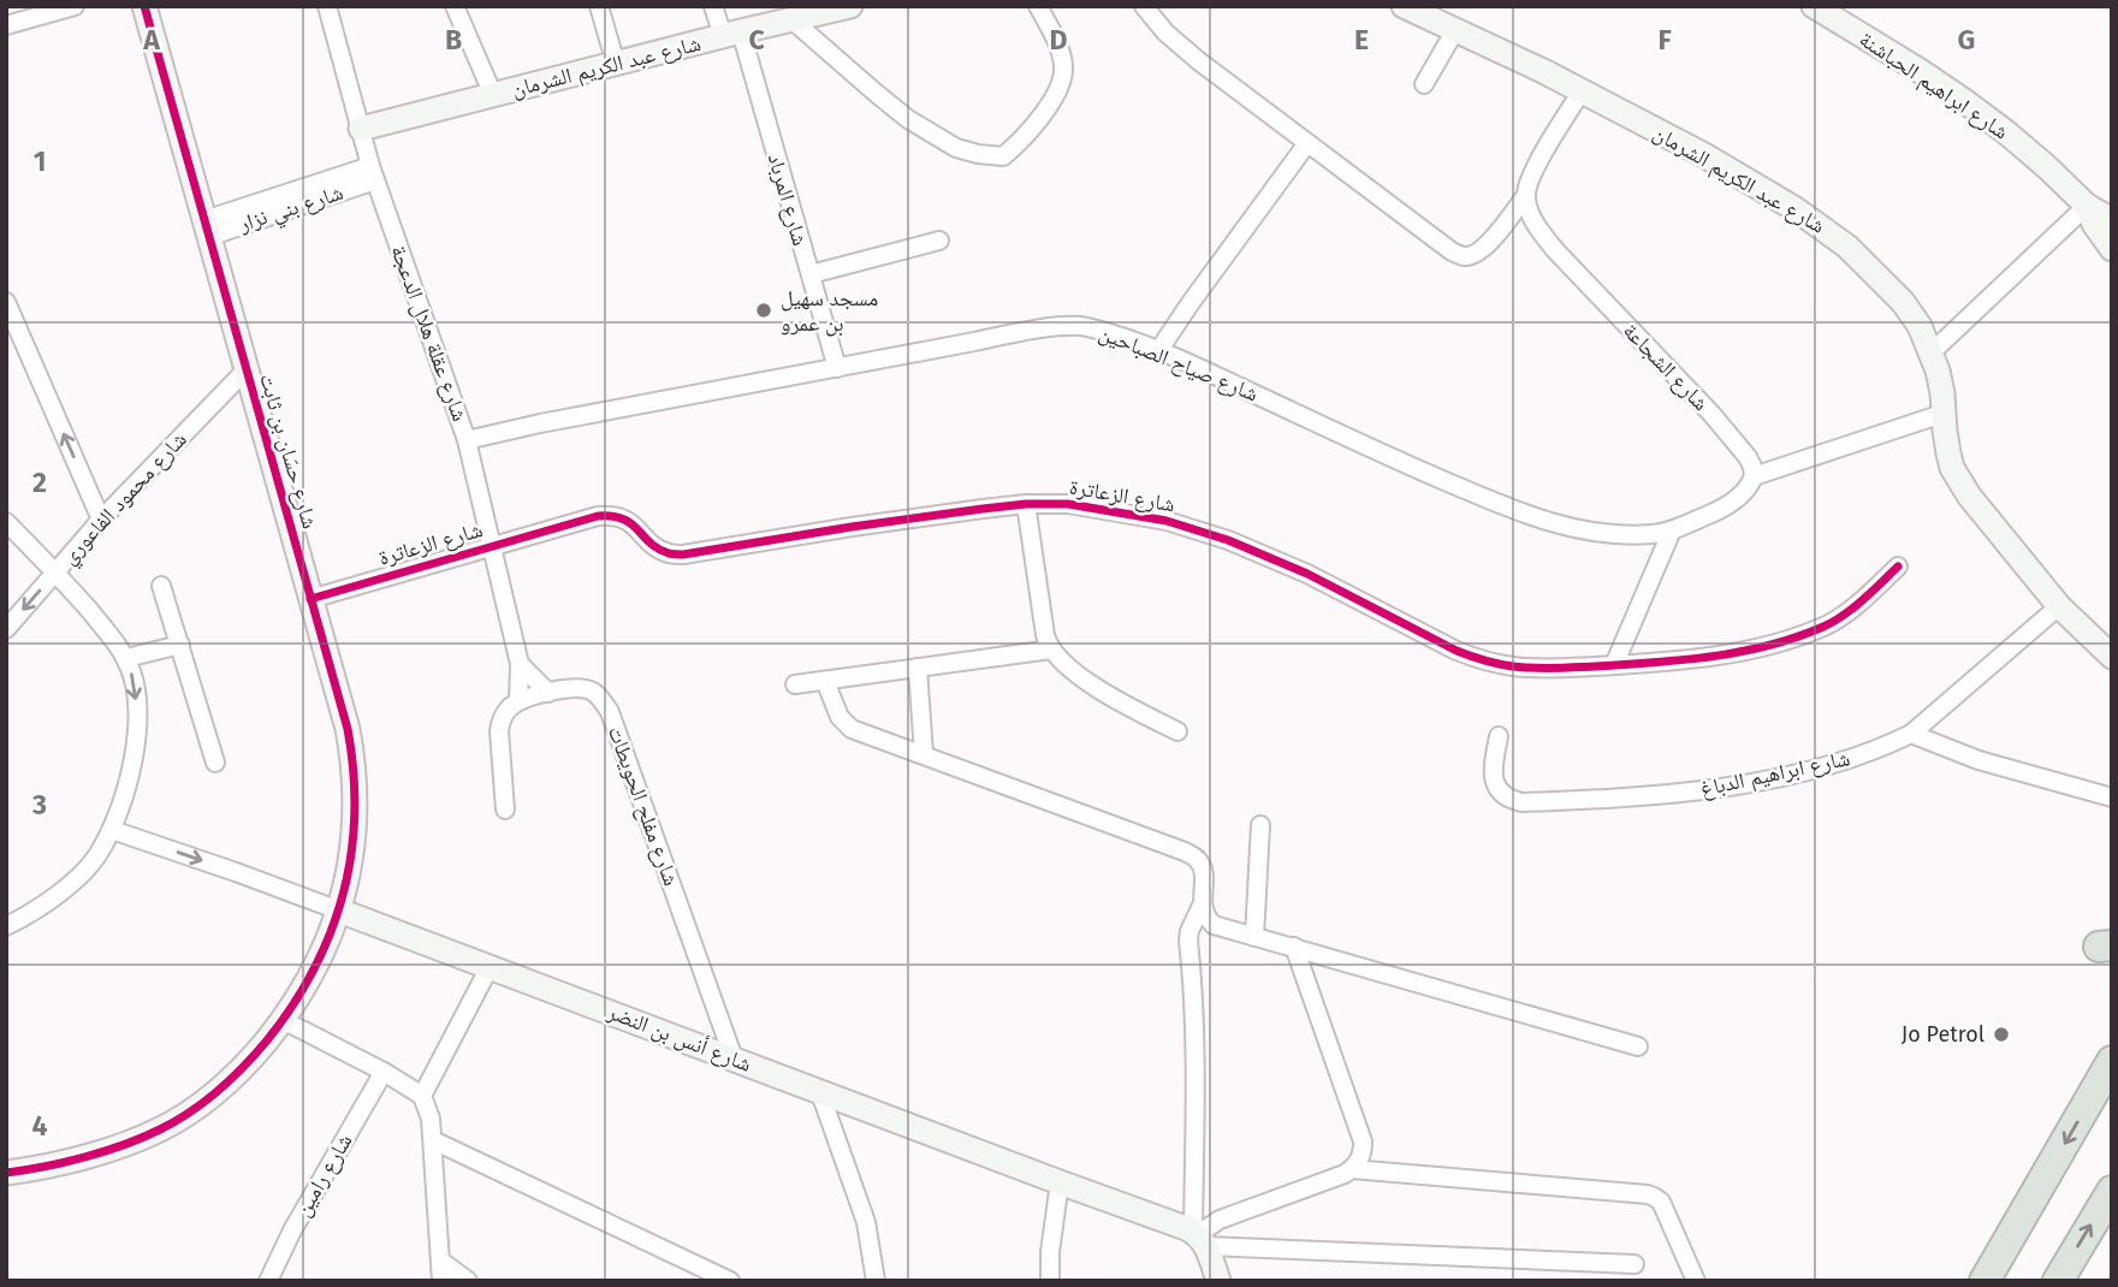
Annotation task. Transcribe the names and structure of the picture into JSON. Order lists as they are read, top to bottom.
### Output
{
  "streets": {
    "street": [
      "شارع عبد الكريم الشرمان",
      "شارع ابراهيم الحباشنة",
      "شارع المرباد",
      "شارع بني نزار",
      "شارع عقلة هلال الدعجة",
      "شارع صياح الصباحين",
      "شارع الشجاعة",
      "شارع حسّان بن ثابت",
      "شارع الزعاترة",
      "شارع محمود الفاعوري",
      "شارع ابراهيم الدباغ",
      "شارع مفلح الحويطات",
      "شارع أنس بن النضر",
      "شارع رامين"
    ]
  },
  "crossings": [
    ["شارع عبد الكريم الشرمان", "شارع المرباد"],
    ["شارع عبد الكريم الشرمان", "شارع عقلة هلال الدعجة"],
    ["شارع عبد الكريم الشرمان", "شارع ابراهيم الدباغ"],
    ["شارع المرباد", "شارع صياح الصباحين"],
    ["شارع بني نزار", "شارع عقلة هلال الدعجة"],
    ["شارع بني نزار", "شارع حسّان بن ثابت"],
    ["شارع عقلة هلال الدعجة", "شارع صياح الصباحين"],
    ["شارع عقلة هلال الدعجة", "شارع الزعاترة"],
    ["شارع عقلة هلال الدعجة", "شارع مفلح الحويطات"],
    ["شارع صياح الصباحين", "شارع الشجاعة"],
    ["شارع حسّان بن ثابت", "شارع الزعاترة"],
    ["شارع حسّان بن ثابت", "شارع محمود الفاعوري"],
    ["شارع حسّان بن ثابت", "شارع أنس بن النضر"],
    ["شارع مفلح الحويطات", "شارع أنس بن النضر"]
  ],
  "places": ["مسجد سهيل بن عمرو", "Jo Petrol"],
  "grid": {
    "columns": [
      "A",
      "B",
      "C",
      "D",
      "E",
      "F",
      "G"
    ],
    "rows": [
      "1",
      "2",
      "3",
      "4"
    ]
  }
}
